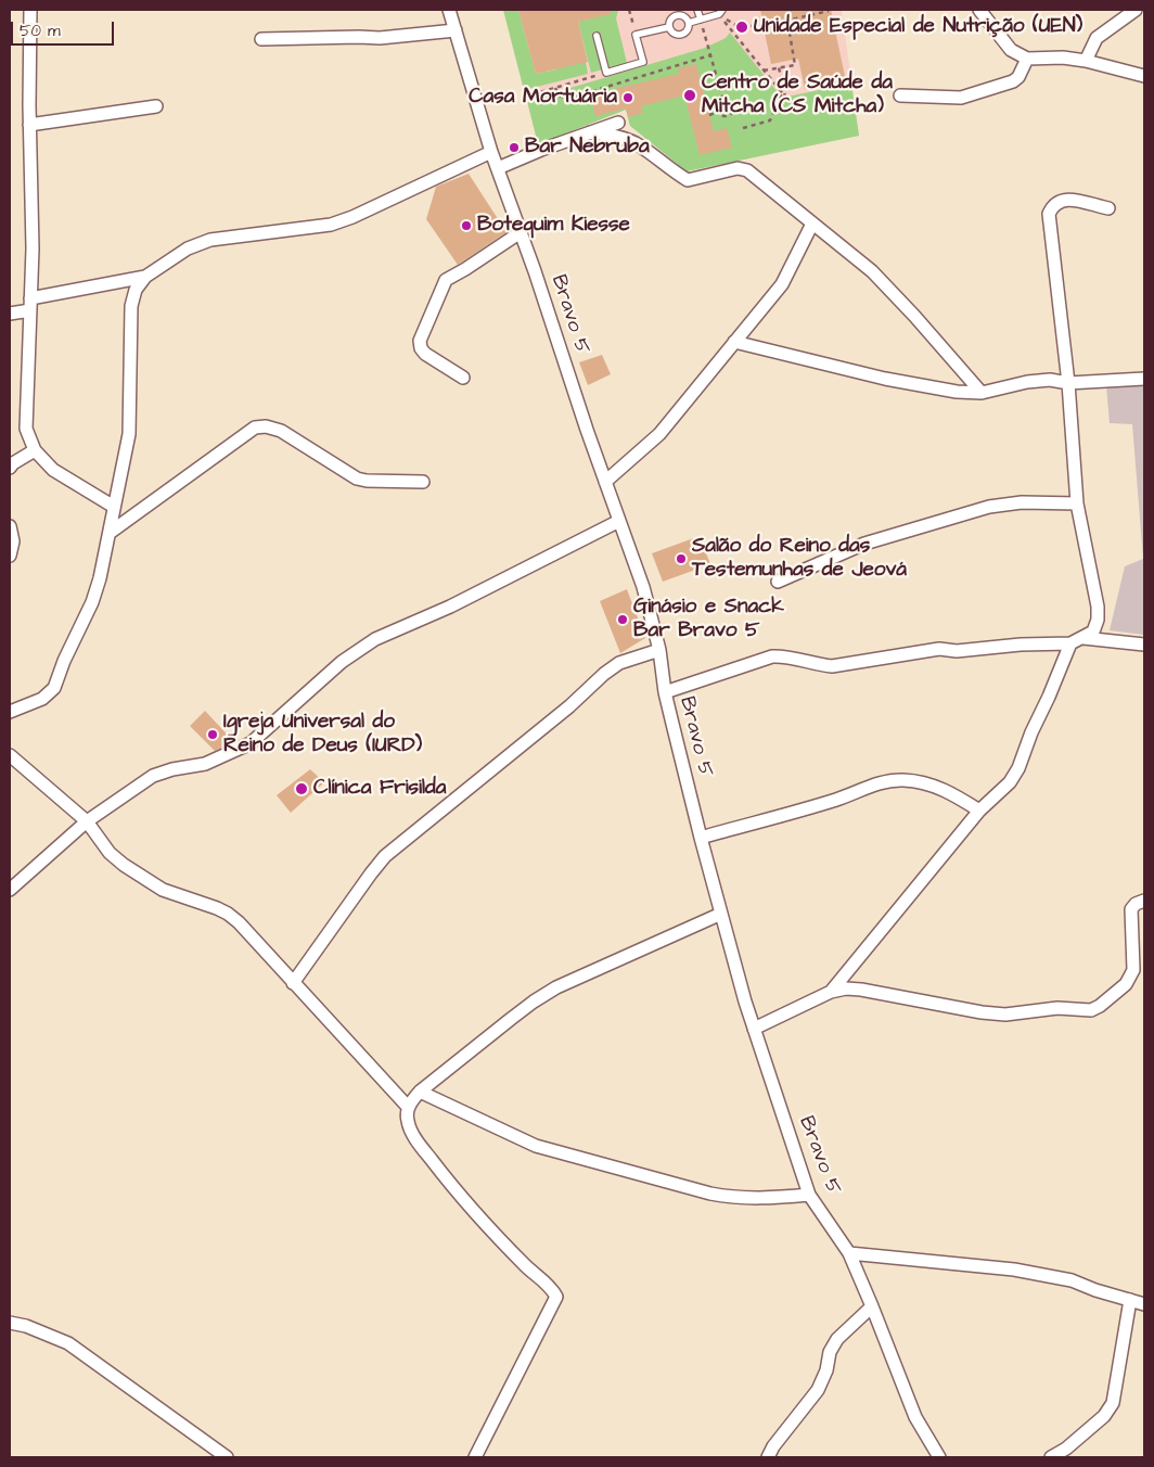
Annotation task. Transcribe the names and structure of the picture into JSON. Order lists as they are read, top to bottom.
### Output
{
  "streets": {
    "street": ["Bravo 5"]
  },
  "places": [
    "Unidade Especial de Nutrição (UEN)",
    "Centro de Saúde da Mitcha (CS Mitcha)",
    "Casa Mortuária",
    "Bar Nebruba",
    "Botequim Kiesse",
    "Salão do Reino das Testemunhas de Jeová",
    "Ginásio e Snack Bar Bravo 5",
    "Igreja Universal do Reino de Deus (IURD)",
    "Clínica Frisilda"
  ],
  "scale_bar": "50 m"
}
